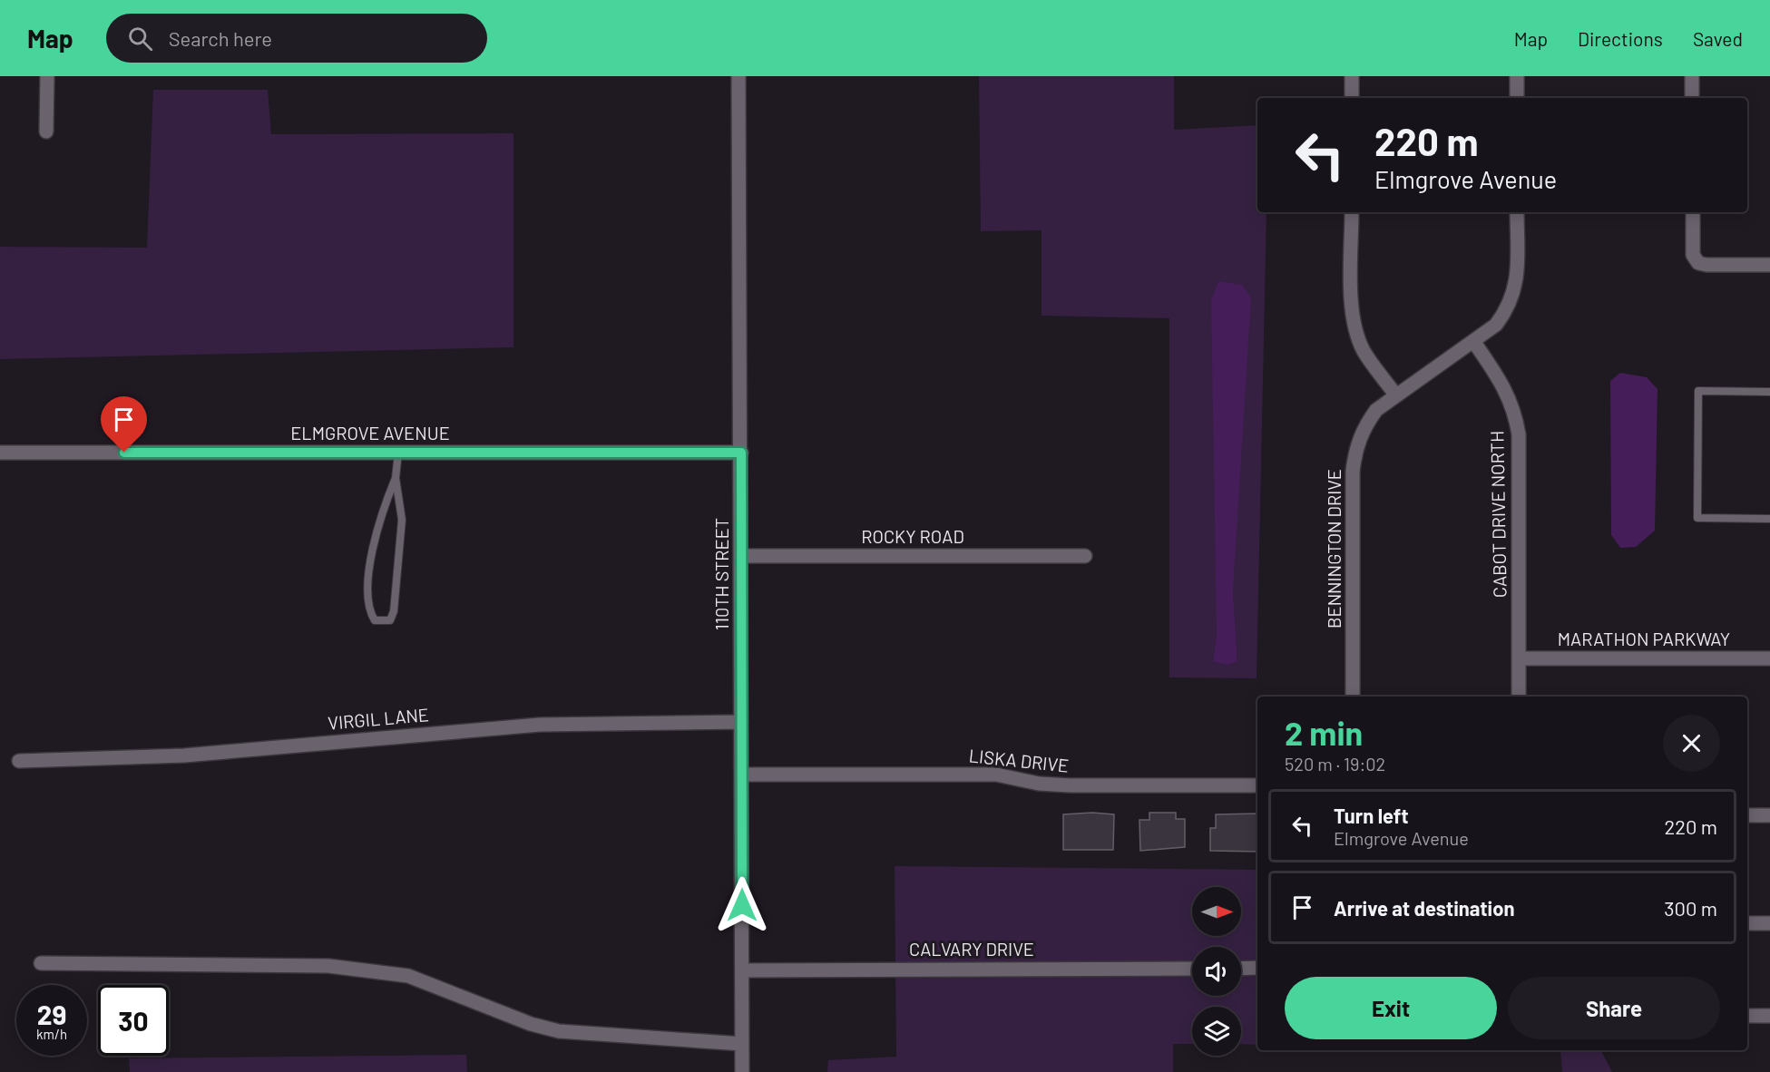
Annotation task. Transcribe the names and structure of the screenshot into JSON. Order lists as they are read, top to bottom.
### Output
{
  "streets": {
    "street": [
      "ELMGROVE AVENUE",
      "CABOT DRIVE NORTH",
      "ROCKY ROAD",
      "BENNINGTON DRIVE",
      "110TH STREET",
      "MARATHON PARKWAY",
      "VIRGIL LANE",
      "LISKA DRIVE",
      "CALVARY DRIVE"
    ]
  },
  "crossings": [
    ["ELMGROVE AVENUE", "110TH STREET"],
    ["CABOT DRIVE NORTH", "BENNINGTON DRIVE"],
    ["CABOT DRIVE NORTH", "MARATHON PARKWAY"],
    ["ROCKY ROAD", "110TH STREET"],
    ["110TH STREET", "VIRGIL LANE"],
    ["110TH STREET", "LISKA DRIVE"],
    ["110TH STREET", "CALVARY DRIVE"]
  ],
  "north": "right",
  "page": {
    "header": "Map",
    "search": "Search here",
    "nav": ["Map", "Directions", "Saved"],
    "turn": ["220 m", "Elmgrove Avenue"],
    "heading": ["2 min", "520 m · 19:02"],
    "list": [
      {
        "name": "Turn left",
        "note": "Elmgrove Avenue",
        "value": "220 m"
      },
      {
        "name": "Arrive at destination",
        "value": "300 m"
      }
    ],
    "buttons": ["Exit", "Share"],
    "speed": "29 km/h",
    "limit": "30"
  }
}
